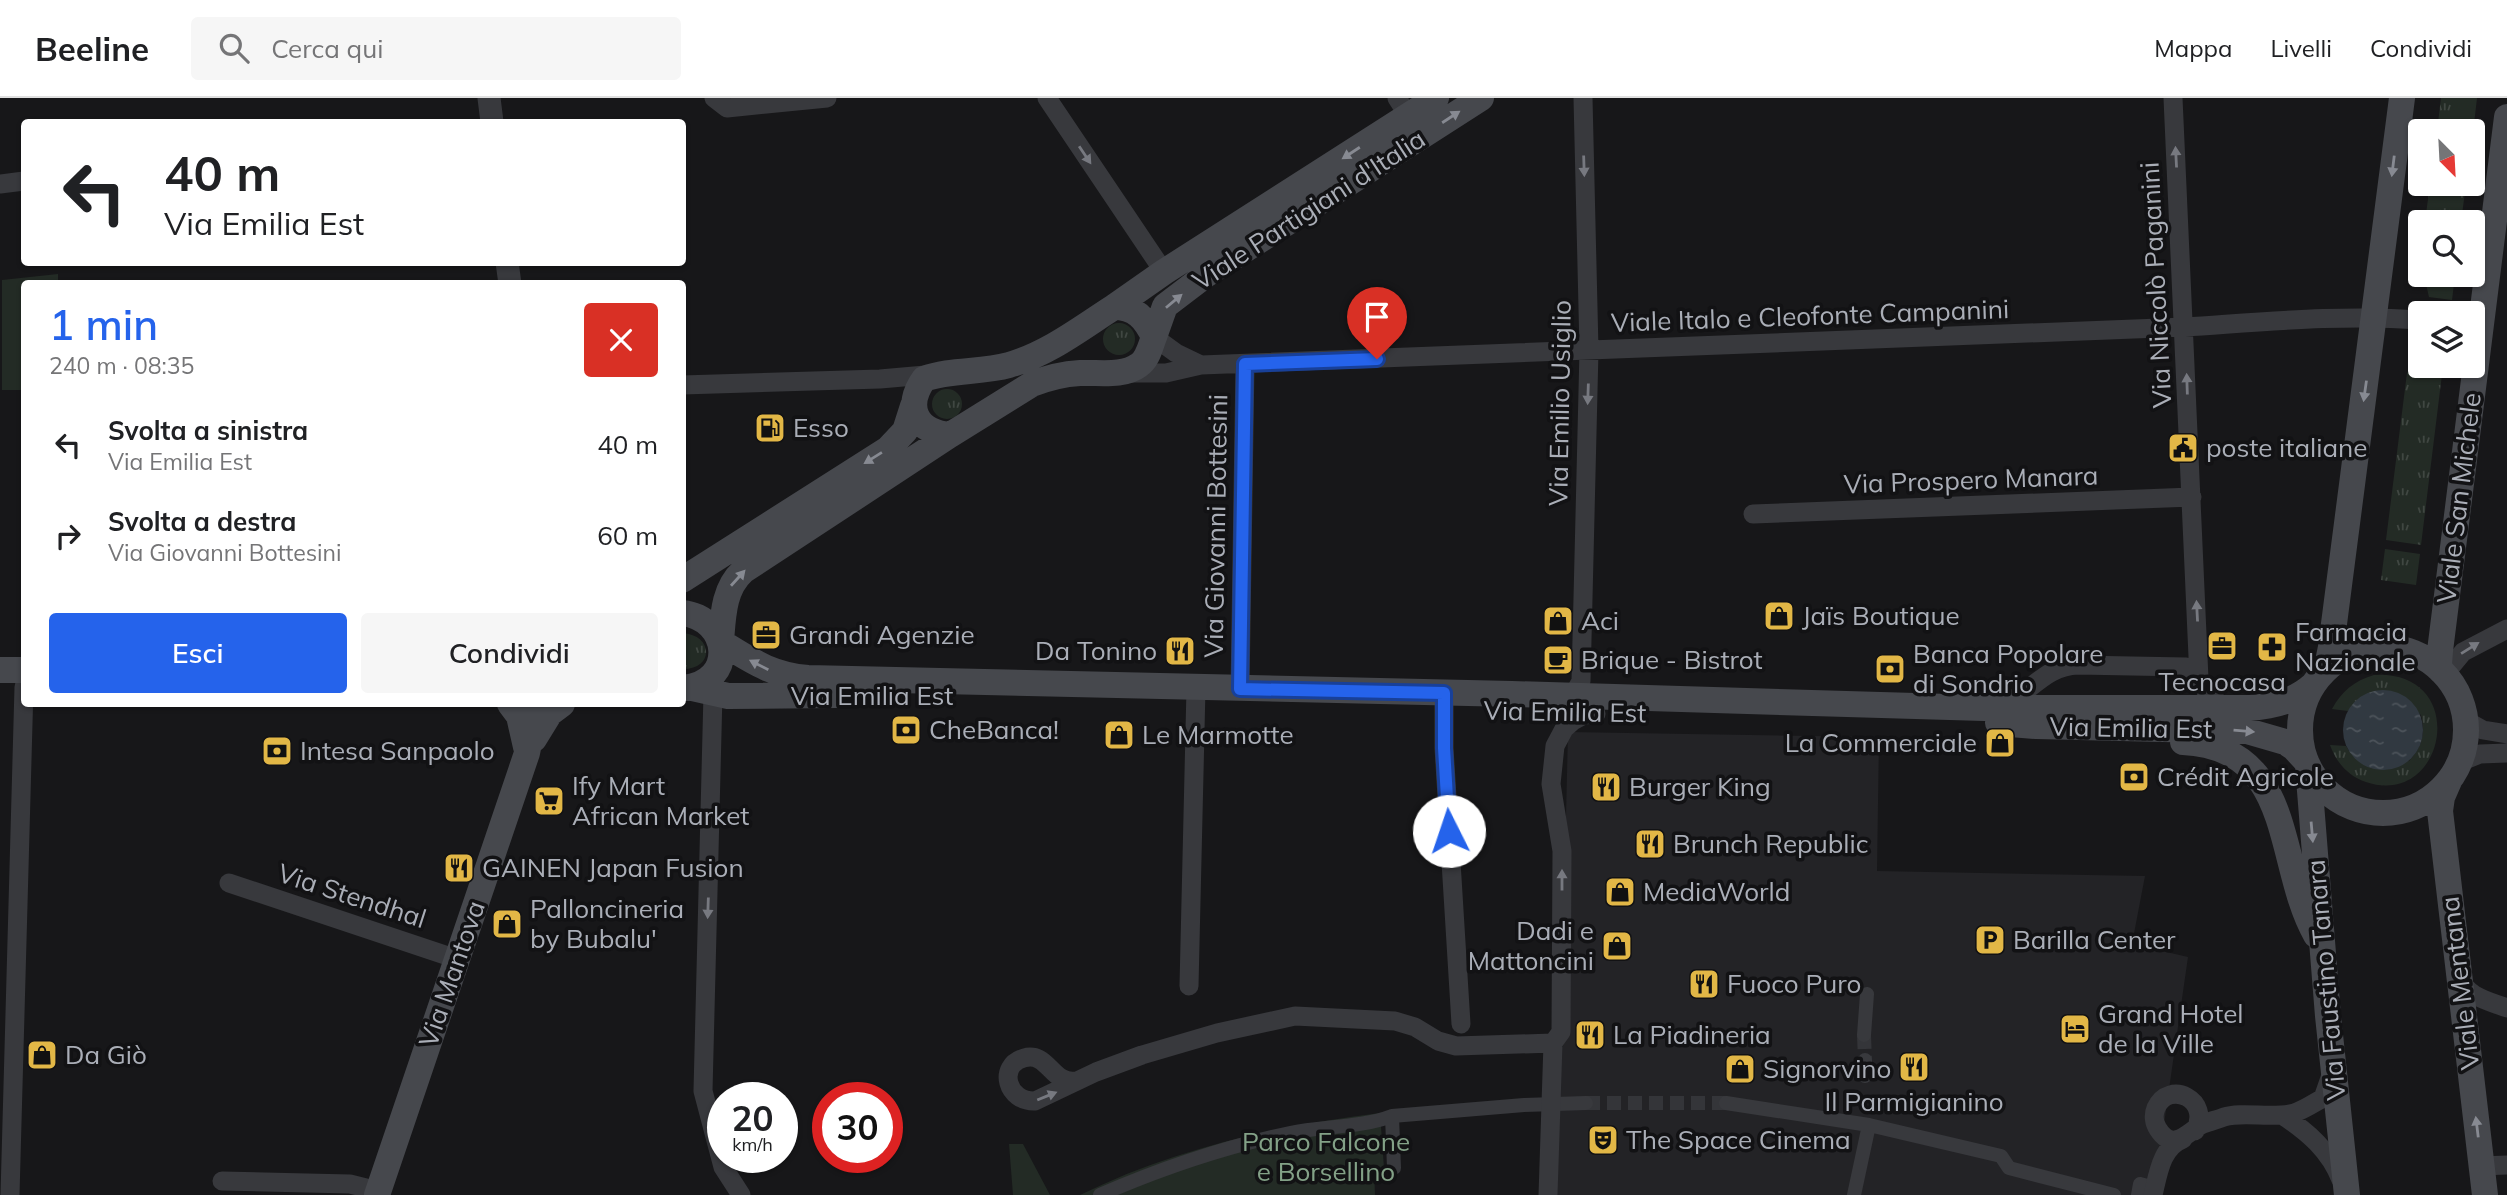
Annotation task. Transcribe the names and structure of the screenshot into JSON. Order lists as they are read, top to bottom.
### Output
{
  "streets": {
    "main road": [
      "Viale Partigiani d'Italia",
      "Viale San Michele",
      "Via Emilia Est",
      "Via Mantova",
      "Via Faustino Tanara",
      "Viale Mentana"
    ],
    "street": [
      "Via Niccolò Paganini",
      "Viale Italo e Cleofonte Campanini",
      "Via Emilio Usiglio",
      "Via Prospero Manara",
      "Via Giovanni Bottesini",
      "Via Stendhal"
    ]
  },
  "crossings": [
    ["Viale Partigiani d'Italia", "Viale Italo e Cleofonte Campanini"],
    ["Viale Partigiani d'Italia", "Via Emilia Est"],
    ["Via Niccolò Paganini", "Viale Italo e Cleofonte Campanini"],
    ["Via Niccolò Paganini", "Via Prospero Manara"],
    ["Viale Italo e Cleofonte Campanini", "Via Emilio Usiglio"],
    ["Viale Italo e Cleofonte Campanini", "Via Giovanni Bottesini"],
    ["Via Emilio Usiglio", "Via Emilia Est"],
    ["Viale San Michele", "Via Emilia Est"],
    ["Viale San Michele", "Via Faustino Tanara"],
    ["Viale San Michele", "Viale Mentana"],
    ["Via Giovanni Bottesini", "Via Emilia Est"],
    ["Via Emilia Est", "Via Faustino Tanara"],
    ["Via Emilia Est", "Viale Mentana"],
    ["Via Stendhal", "Via Mantova"],
    ["Via Faustino Tanara", "Viale Mentana"]
  ],
  "one_way": [
    "Via Niccolò Paganini",
    "Via Emilio Usiglio",
    "Via Faustino Tanara",
    "Viale Mentana"
  ],
  "parks": ["Parco Falcone e Borsellino"],
  "places": {
    "fuel station": ["Esso"],
    "public building": ["poste italiane"],
    "shop": [
      "Jaïs Boutique",
      "Aci",
      "Le Marmotte",
      "La Commerciale",
      "MediaWorld",
      "Palloncineria by Bubalu'",
      "Dadi e Mattoncini",
      "Da Giò",
      "Signorvino"
    ],
    "office": ["Grandi Agenzie", "Tecnocasa"],
    "pharmacy": ["Farmacia Nazionale"],
    "restaurant": [
      "Da Tonino",
      "Burger King",
      "Brunch Republic",
      "GAINEN Japan Fusion",
      "Fuoco Puro",
      "La Piadineria",
      "Il Parmigianino"
    ],
    "cafe": ["Brique - Bistrot"],
    "bank": [
      "Banca Popolare di Sondrio",
      "CheBanca!",
      "Intesa Sanpaolo",
      "Crédit Agricole"
    ],
    "supermarket": ["Ify Mart African Market"],
    "parking": ["Barilla Center"],
    "hotel": ["Grand Hotel de la Ville"],
    "theatre": ["The Space Cinema"]
  },
  "north": "bottom right",
  "page": {
    "header": "Beeline",
    "search": "Cerca qui",
    "nav": ["Mappa", "Livelli", "Condividi"],
    "turn": ["40 m", "Via Emilia Est"],
    "heading": ["1 min", "240 m · 08:35"],
    "list": [
      {
        "name": "Svolta a sinistra",
        "note": "Via Emilia Est",
        "value": "40 m"
      },
      {
        "name": "Svolta a destra",
        "note": "Via Giovanni Bottesini",
        "value": "60 m"
      }
    ],
    "buttons": ["Esci", "Condividi"],
    "speed": "20 km/h",
    "limit": "30"
  }
}
